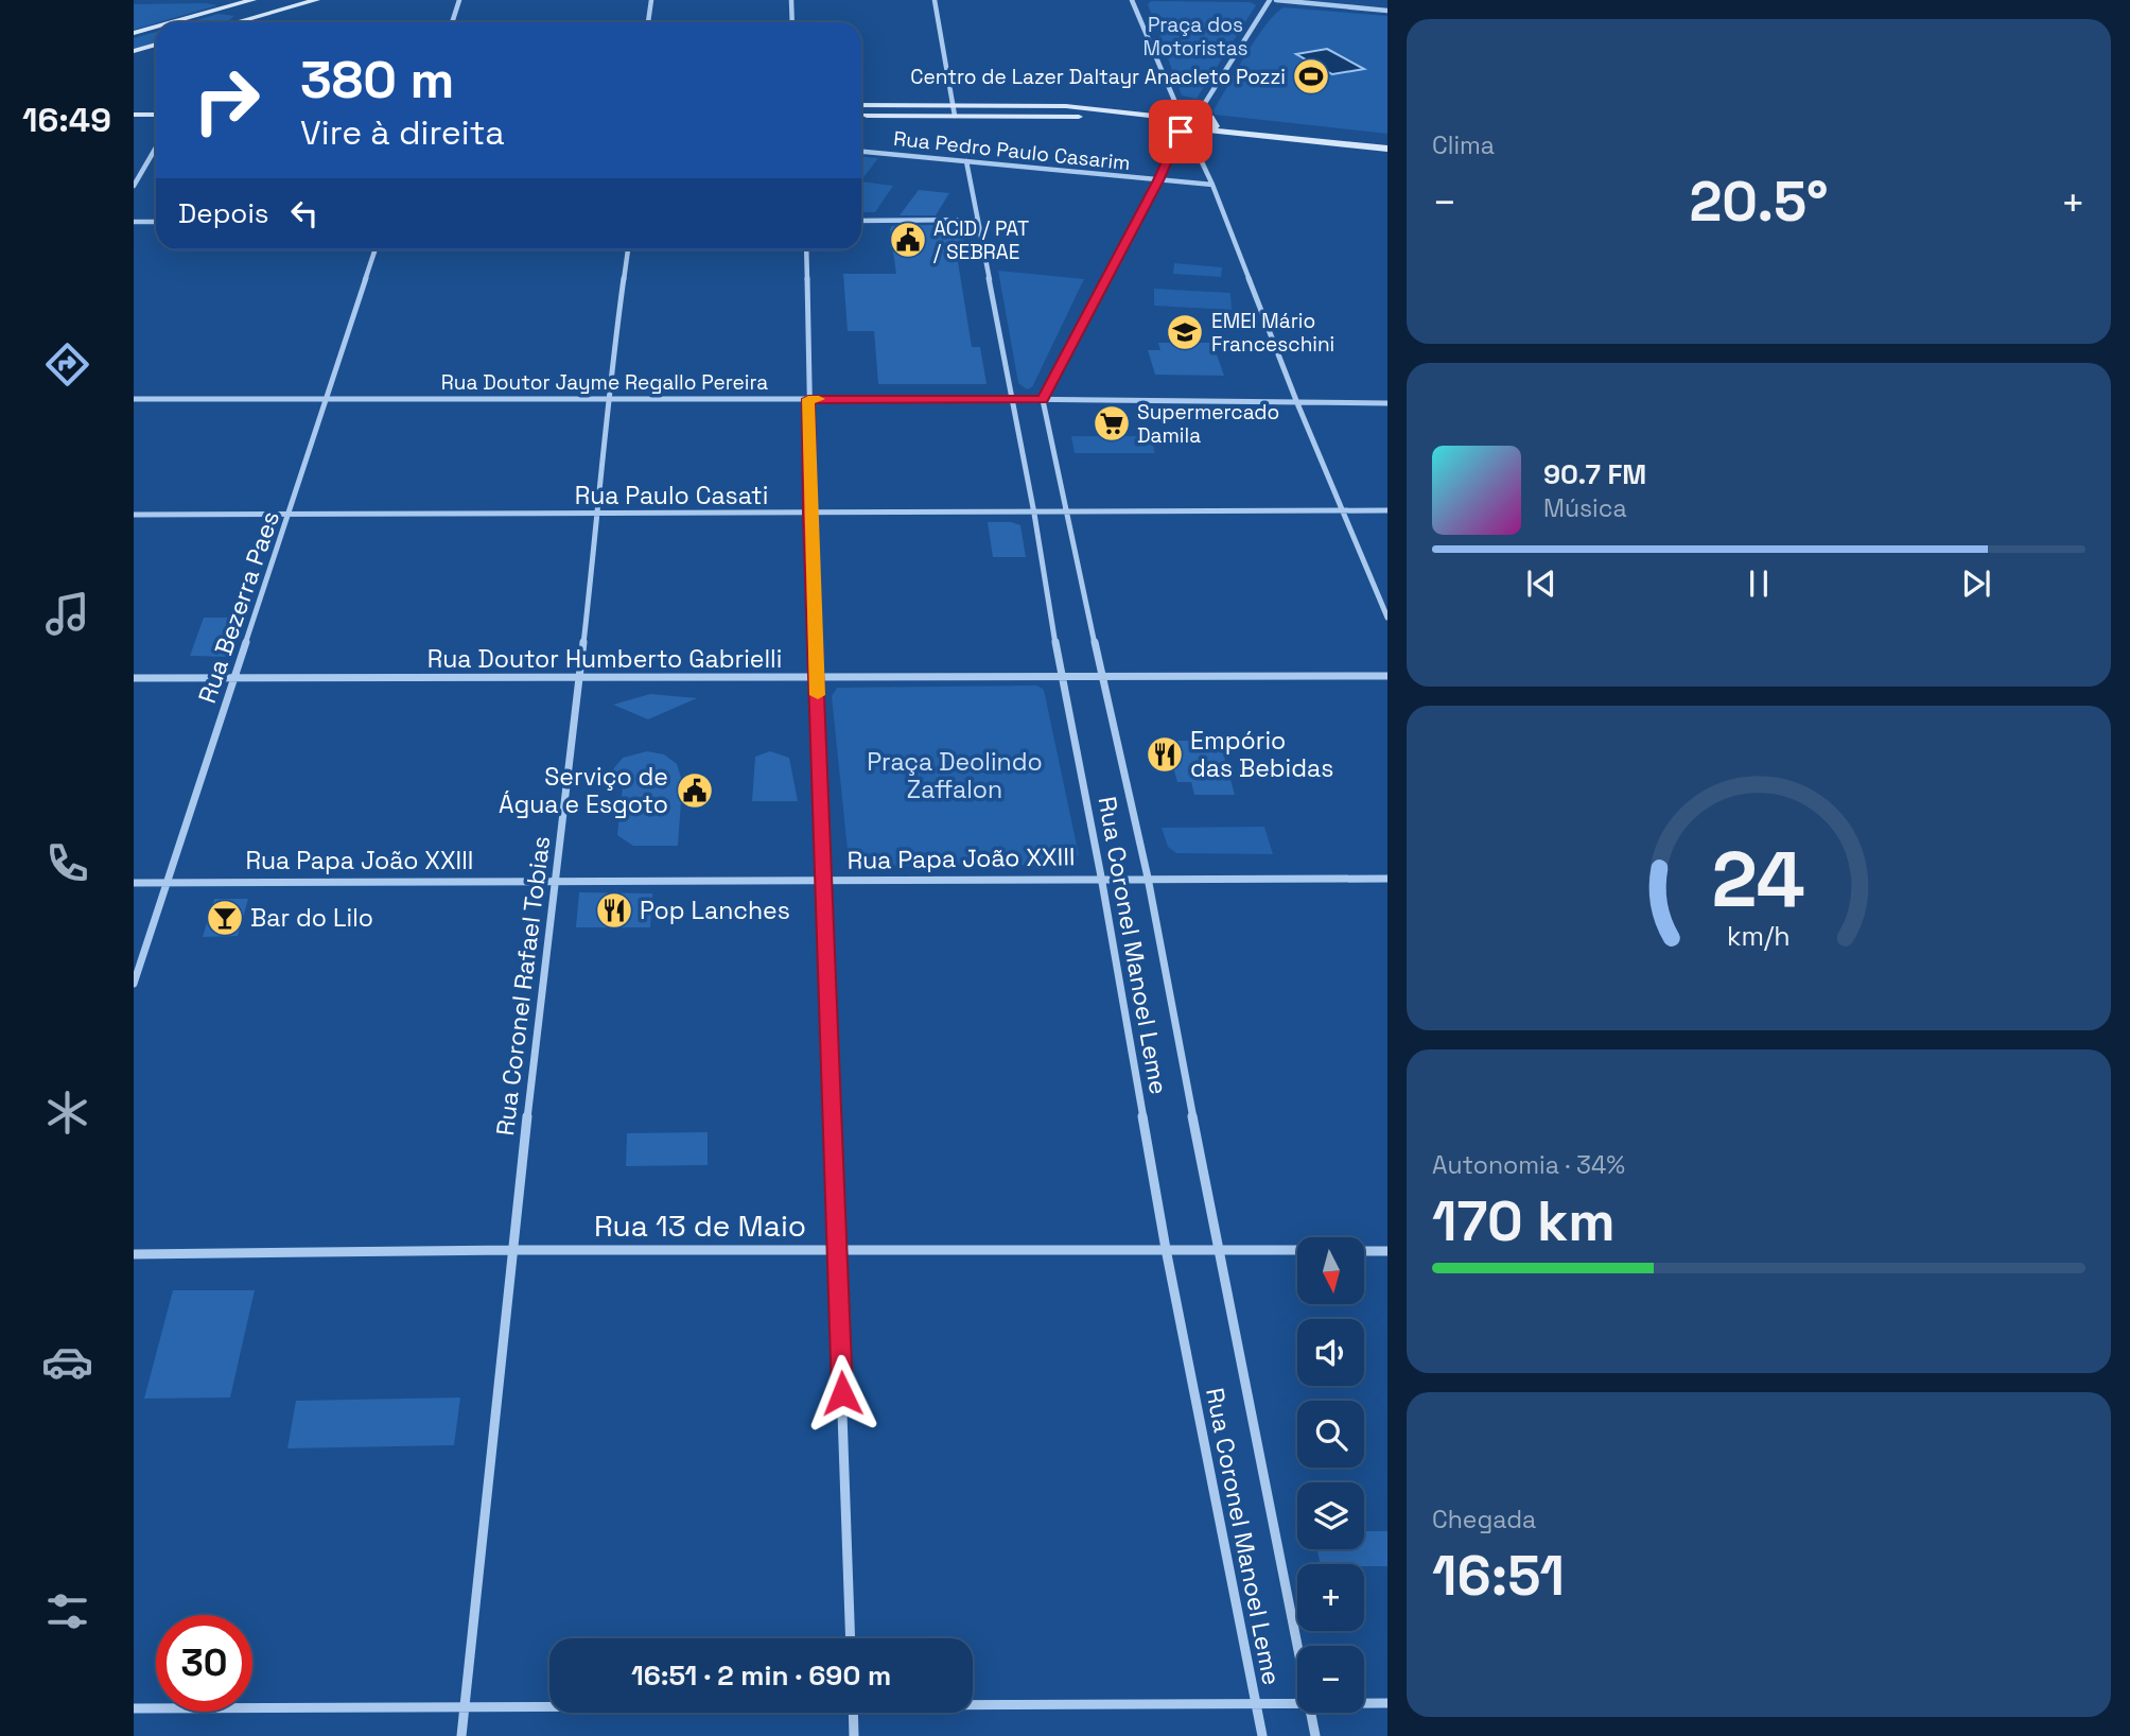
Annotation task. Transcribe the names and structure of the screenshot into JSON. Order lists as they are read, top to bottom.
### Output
{
  "streets": {
    "street": [
      "Rua Pedro Paulo Casarim",
      "Rua Doutor Jayme Regallo Pereira",
      "Rua Paulo Casati",
      "Rua Bezerra Paes",
      "Rua Doutor Humberto Gabrielli",
      "Rua Papa João XXIII",
      "Rua Coronel Manoel Leme",
      "Rua Coronel Rafael Tobias",
      "Rua 13 de Maio"
    ]
  },
  "crossings": [
    ["Rua Pedro Paulo Casarim", "Rua Coronel Manoel Leme"],
    ["Rua Doutor Jayme Regallo Pereira", "Rua Bezerra Paes"],
    ["Rua Doutor Jayme Regallo Pereira", "Rua Coronel Manoel Leme"],
    ["Rua Doutor Jayme Regallo Pereira", "Rua Coronel Rafael Tobias"],
    ["Rua Paulo Casati", "Rua Bezerra Paes"],
    ["Rua Paulo Casati", "Rua Coronel Manoel Leme"],
    ["Rua Paulo Casati", "Rua Coronel Rafael Tobias"],
    ["Rua Bezerra Paes", "Rua Doutor Humberto Gabrielli"],
    ["Rua Bezerra Paes", "Rua Papa João XXIII"],
    ["Rua Doutor Humberto Gabrielli", "Rua Coronel Manoel Leme"],
    ["Rua Doutor Humberto Gabrielli", "Rua Coronel Rafael Tobias"],
    ["Rua Papa João XXIII", "Rua Coronel Manoel Leme"],
    ["Rua Papa João XXIII", "Rua Coronel Rafael Tobias"],
    ["Rua Coronel Manoel Leme", "Rua 13 de Maio"],
    ["Rua Coronel Rafael Tobias", "Rua 13 de Maio"]
  ],
  "parks": ["Praça dos Motoristas", "Praça Deolindo Zaffalon"],
  "places": {
    "sports": ["Centro de Lazer Daltayr Anacleto Pozzi"],
    "public building": ["ACID / PAT / SEBRAE", "Serviço de Água e Esgoto"],
    "school or university": ["EMEI Mário Franceschini"],
    "supermarket": ["Supermercado Damila"],
    "restaurant": ["Empório das Bebidas", "Pop Lanches"],
    "bar": ["Bar do Lilo"]
  },
  "north": "bottom",
  "page": {
    "tabs": "16:49",
    "tile": [
      "Clima",
      ["Autonomia · 34%", "170 km"],
      ["Chegada", "16:51"]
    ],
    "turn": ["380 m", "Vire à direita"],
    "heat": ["−", "20.5°", "+"],
    "then": "Depois",
    "song": ["90.7 FM", "Música"],
    "map_buttons": ["+", "−"],
    "limit": "30",
    "trip": "16:51 · 2 min · 690 m",
    "gauge": ["24", "km/h"]
  }
}
